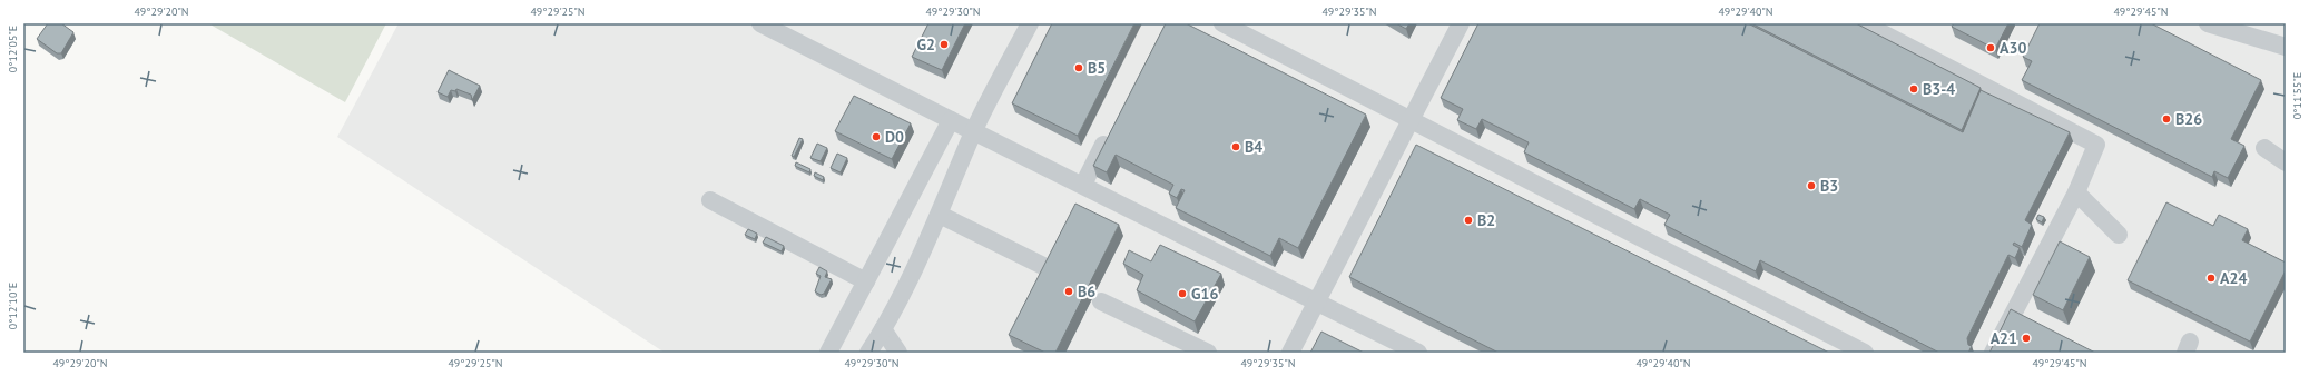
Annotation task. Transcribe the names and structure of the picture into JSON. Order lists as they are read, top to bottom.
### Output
{
  "places": [
    "G2",
    "A30",
    "B5",
    "B3-4",
    "B26",
    "D0",
    "B4",
    "B3",
    "B2",
    "A24",
    "B6",
    "G16",
    "A21"
  ],
  "coordinates": [
    "49°29'20\"N",
    "49°29'25\"N",
    "49°29'30\"N",
    "49°29'35\"N",
    "49°29'40\"N",
    "49°29'45\"N",
    "0°12'05\"E",
    "0°11'55\"E",
    "0°12'10\"E"
  ]
}
